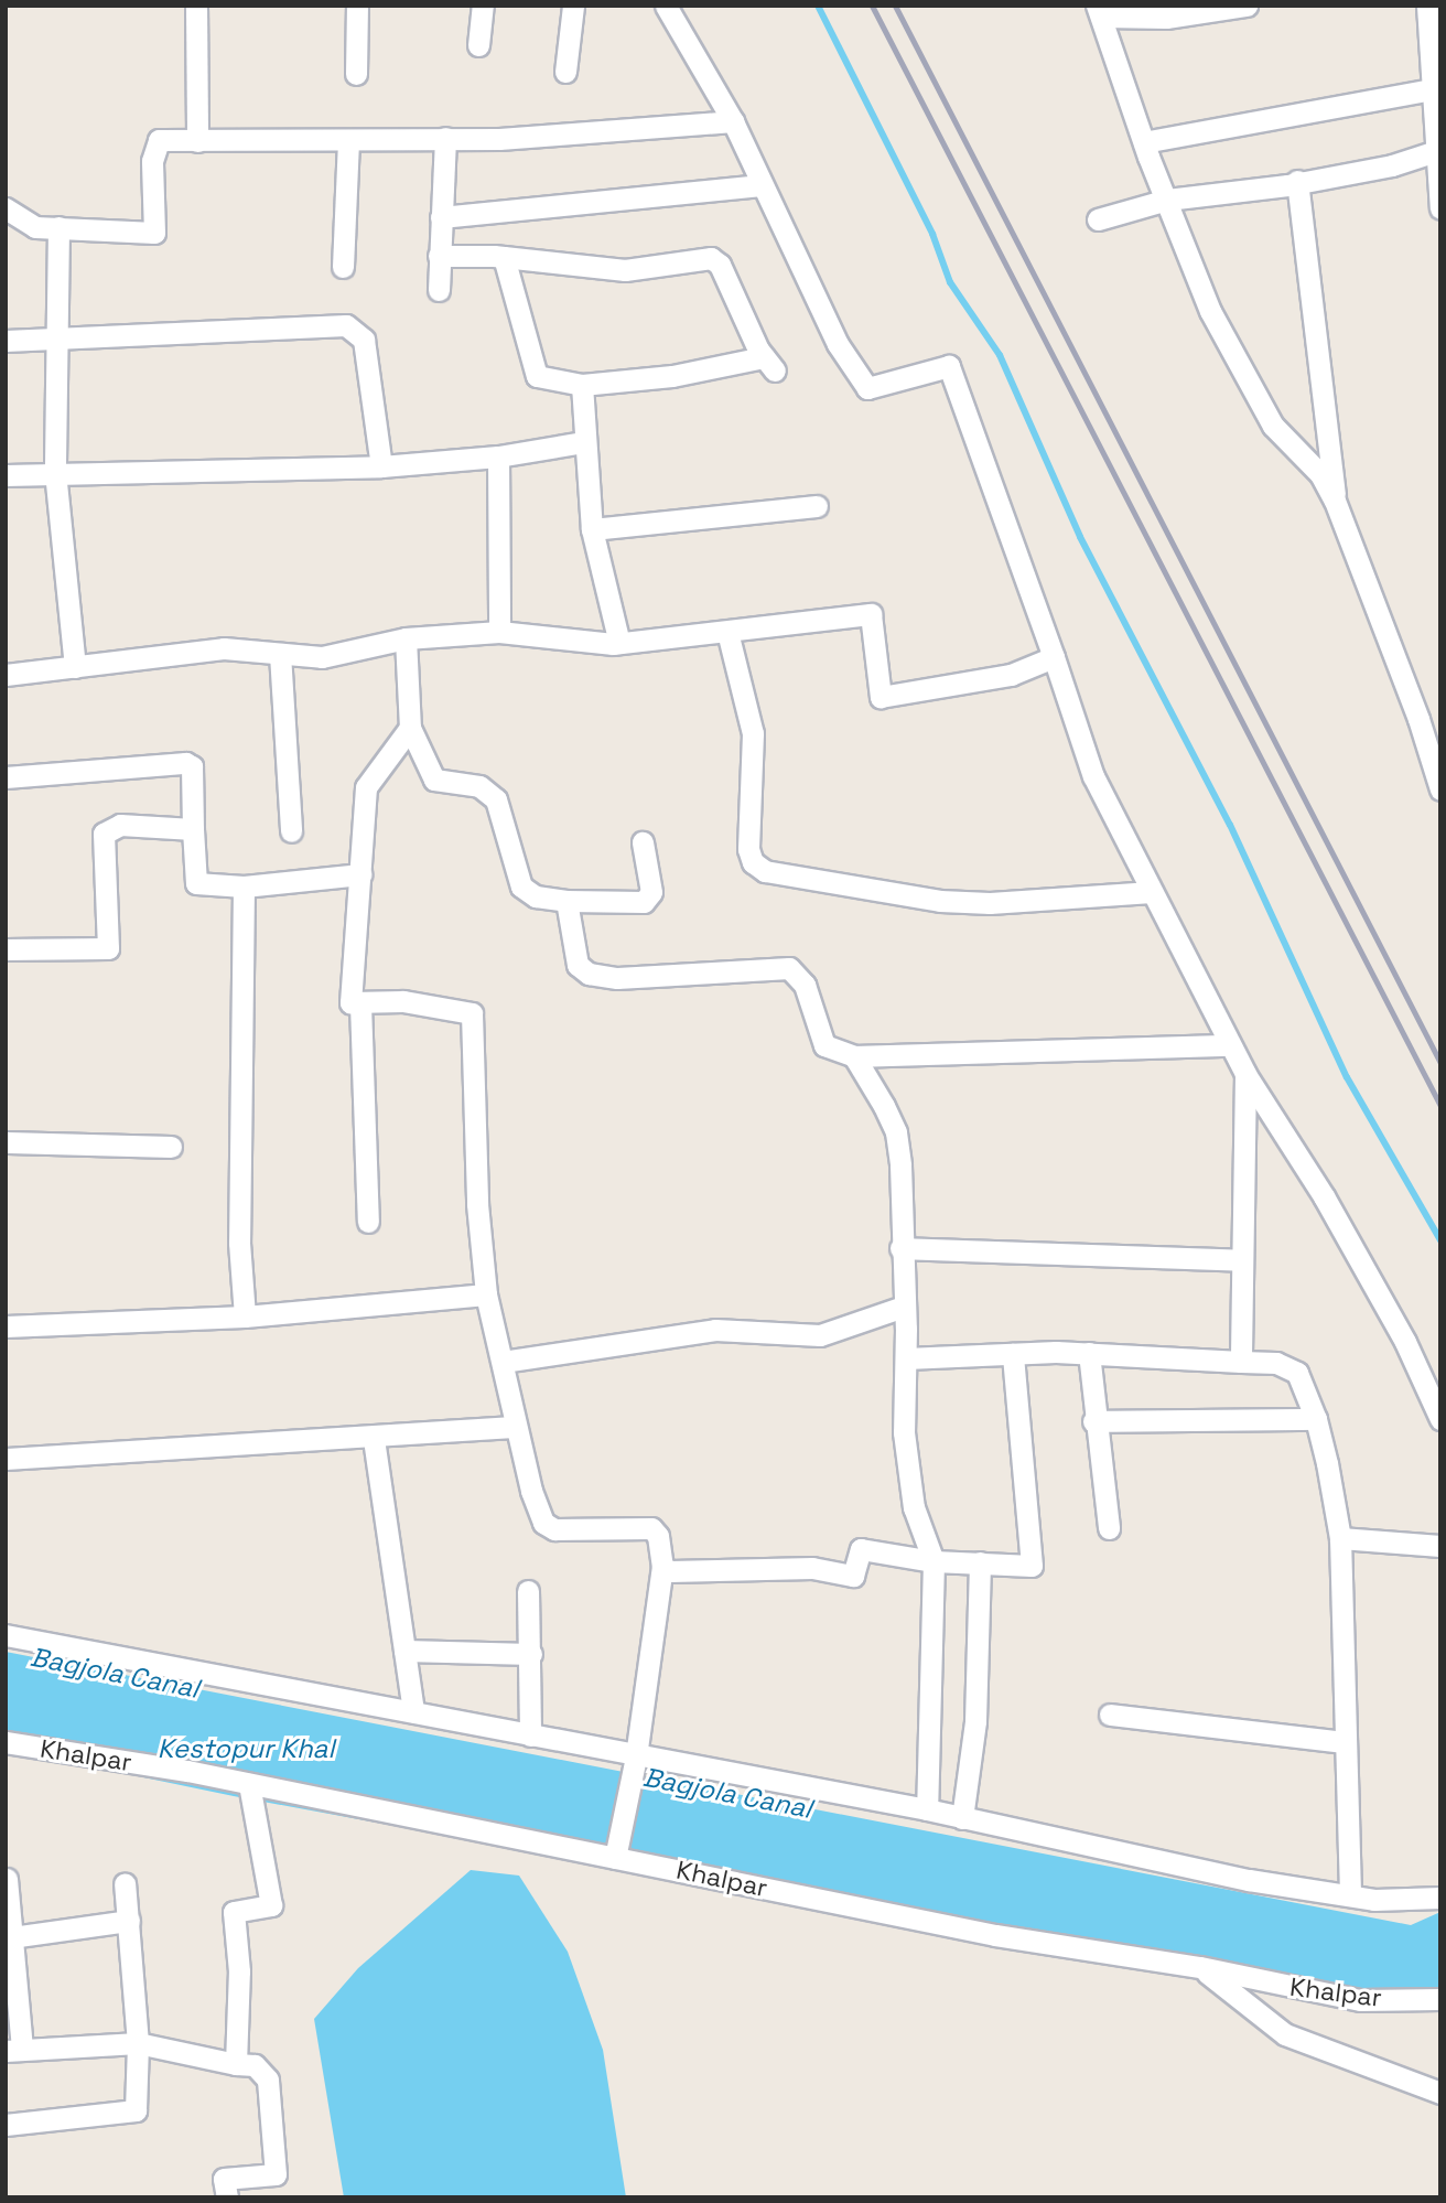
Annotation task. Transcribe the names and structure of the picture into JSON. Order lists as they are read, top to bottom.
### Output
{
  "streets": {
    "street": ["Khalpar"]
  },
  "water": ["Bagjola Canal", "Kestopur Khal"]
}
